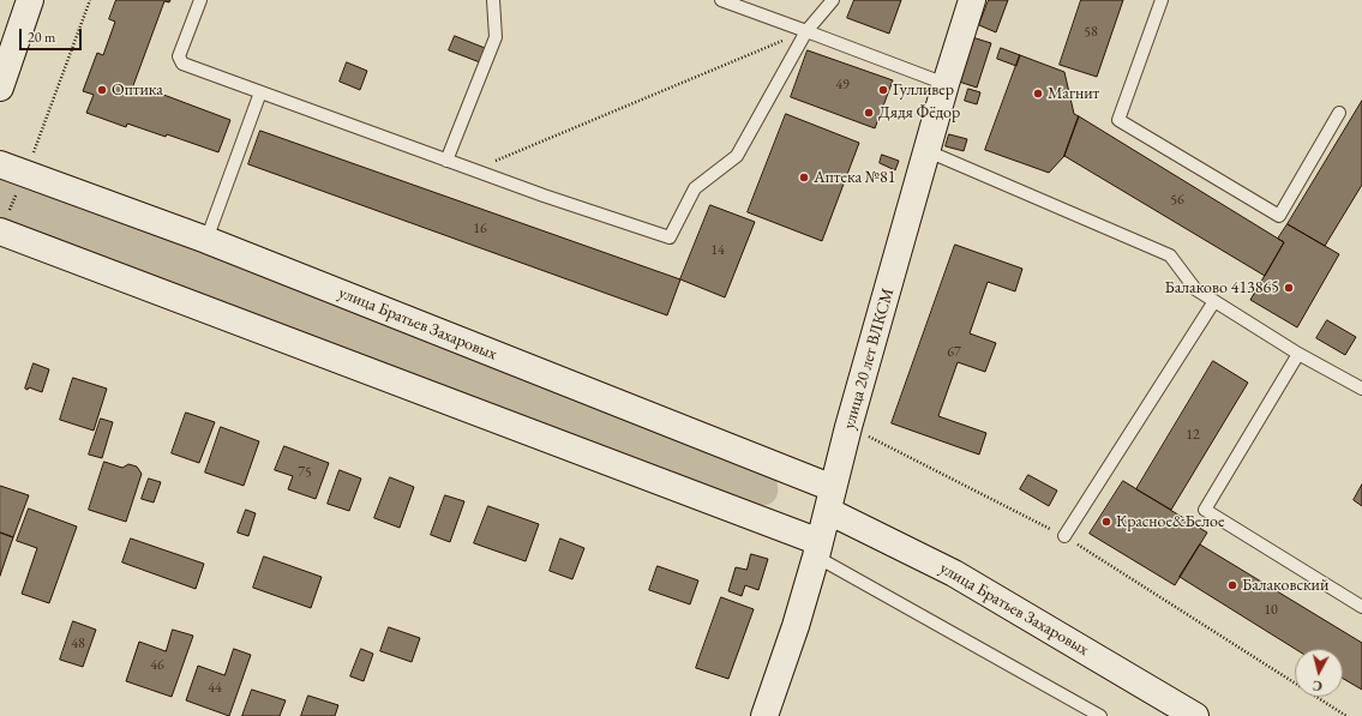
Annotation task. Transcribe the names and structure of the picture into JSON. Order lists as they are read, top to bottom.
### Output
{
  "streets": {
    "main road": ["улица Братьев Захаровых", "улица 20 лет ВЛКСМ"]
  },
  "crossings": [
    ["улица Братьев Захаровых", "улица 20 лет ВЛКСМ"]
  ],
  "places": [
    "Оптика",
    "Гулливер",
    "Магнит",
    "Дядя Фёдор",
    "Аптека №81",
    "Балаково 413865",
    "Красное&Белое",
    "Балаковский"
  ],
  "house_numbers": [
    "58",
    "49",
    "56",
    "16",
    "14",
    "67",
    "12",
    "75",
    "10",
    "48",
    "46",
    "44"
  ],
  "scale_bar": "20 m",
  "north": "bottom"
}
